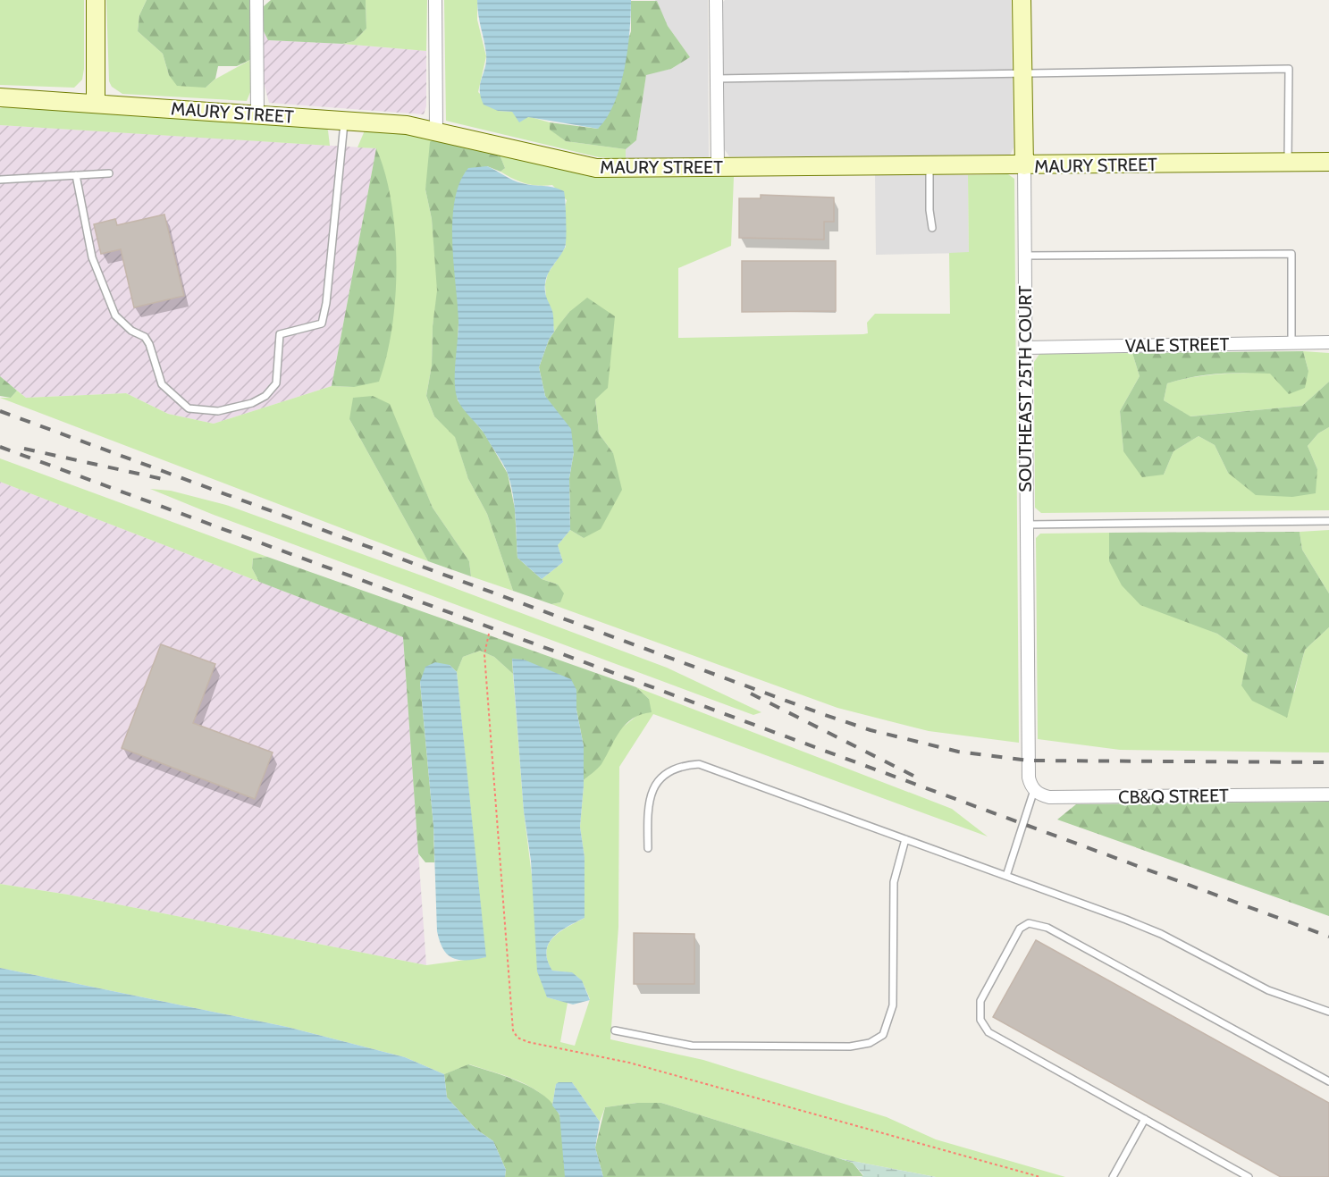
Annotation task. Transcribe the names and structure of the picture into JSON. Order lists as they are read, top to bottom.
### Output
{
  "streets": {
    "main road": ["MAURY STREET", "SOUTHEAST 25TH COURT"],
    "street": ["VALE STREET", "CB&Q STREET"]
  },
  "crossings": [
    ["MAURY STREET", "SOUTHEAST 25TH COURT"],
    ["VALE STREET", "SOUTHEAST 25TH COURT"],
    ["SOUTHEAST 25TH COURT", "CB&Q STREET"]
  ]
}
